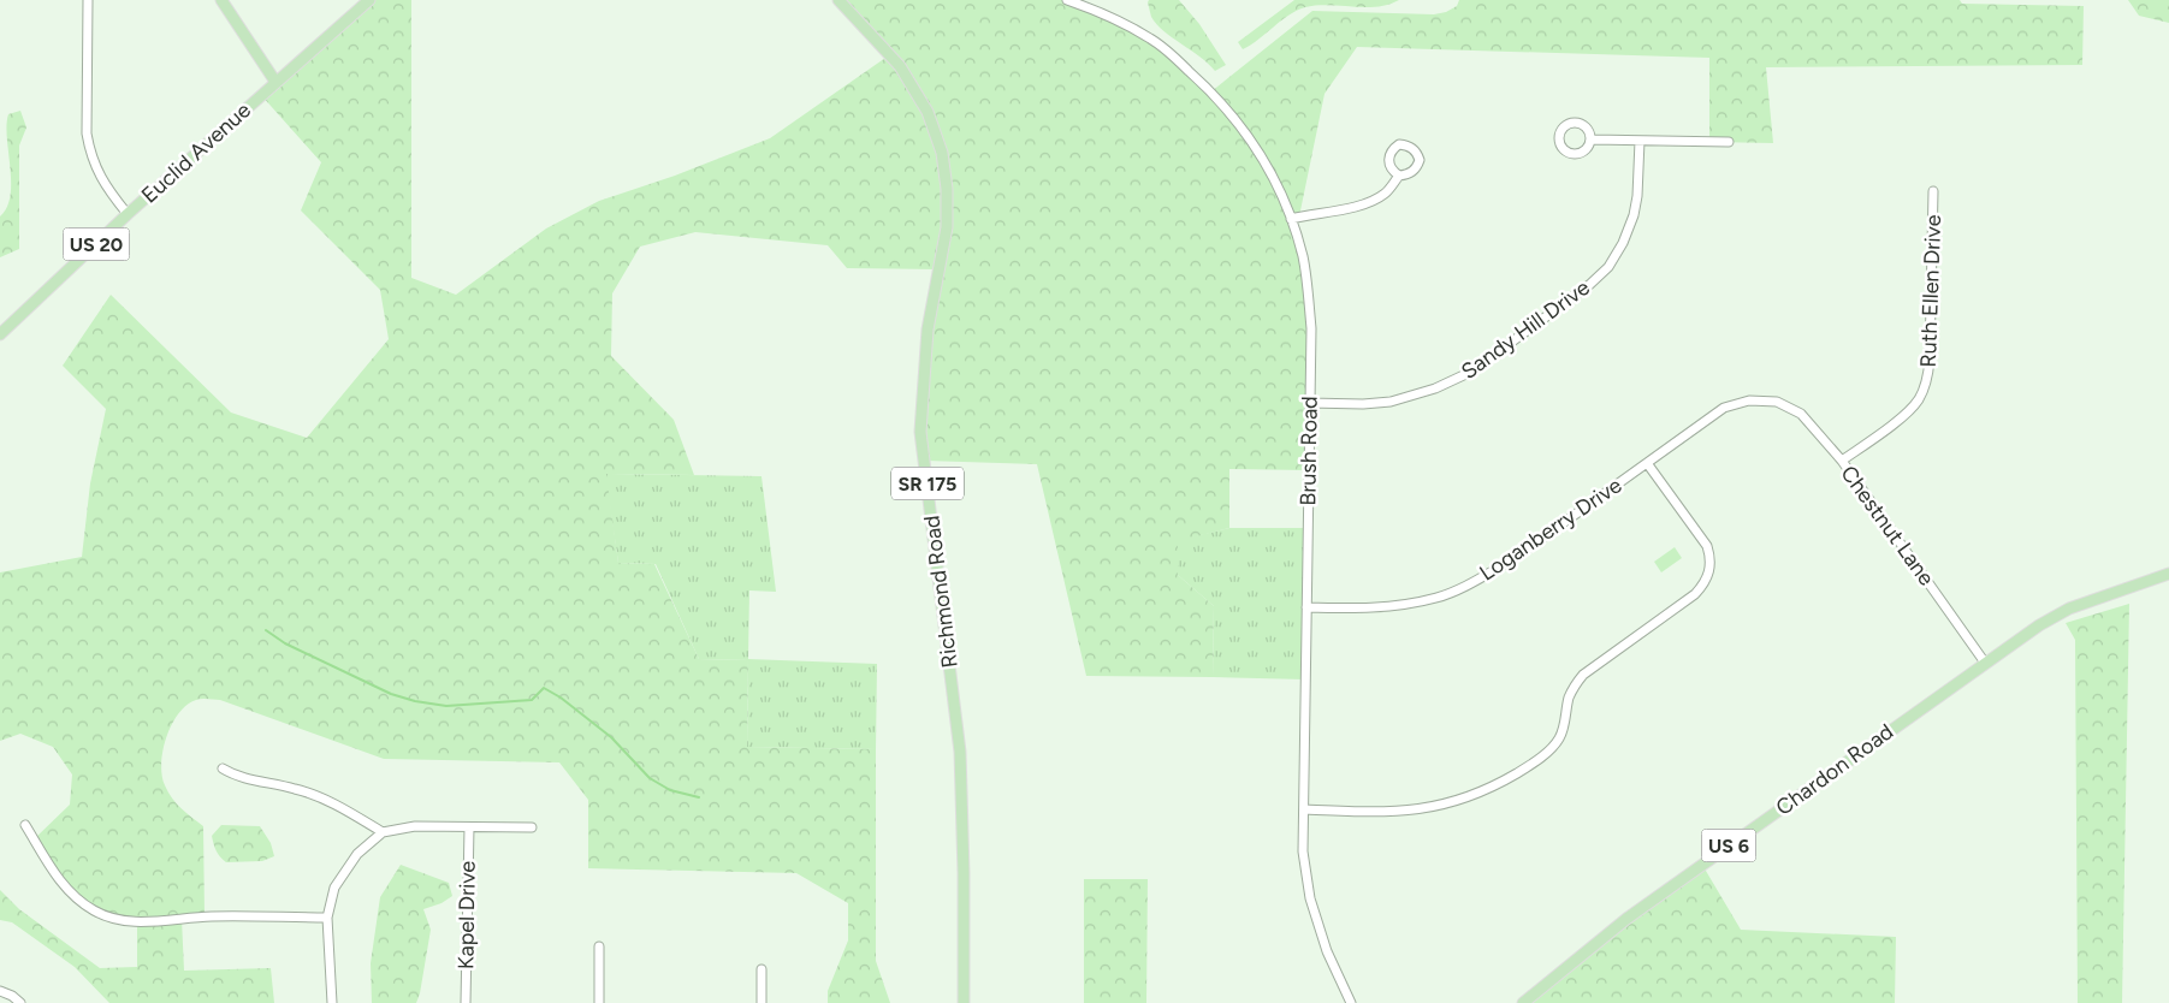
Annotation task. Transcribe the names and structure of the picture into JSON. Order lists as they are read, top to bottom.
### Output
{
  "streets": {
    "main road": [
      "Euclid Avenue",
      "US 20",
      "SR 175",
      "Richmond Road",
      "Chardon Road",
      "US 6"
    ],
    "street": [
      "Ruth Ellen Drive",
      "Sandy Hill Drive",
      "Brush Road",
      "Chestnut Lane",
      "Loganberry Drive",
      "Kapel Drive"
    ]
  },
  "crossings": [
    ["Ruth Ellen Drive", "Chestnut Lane"],
    ["Sandy Hill Drive", "Brush Road"],
    ["Brush Road", "Loganberry Drive"],
    ["Chestnut Lane", "Loganberry Drive"],
    ["Chestnut Lane", "Chardon Road"]
  ]
}
